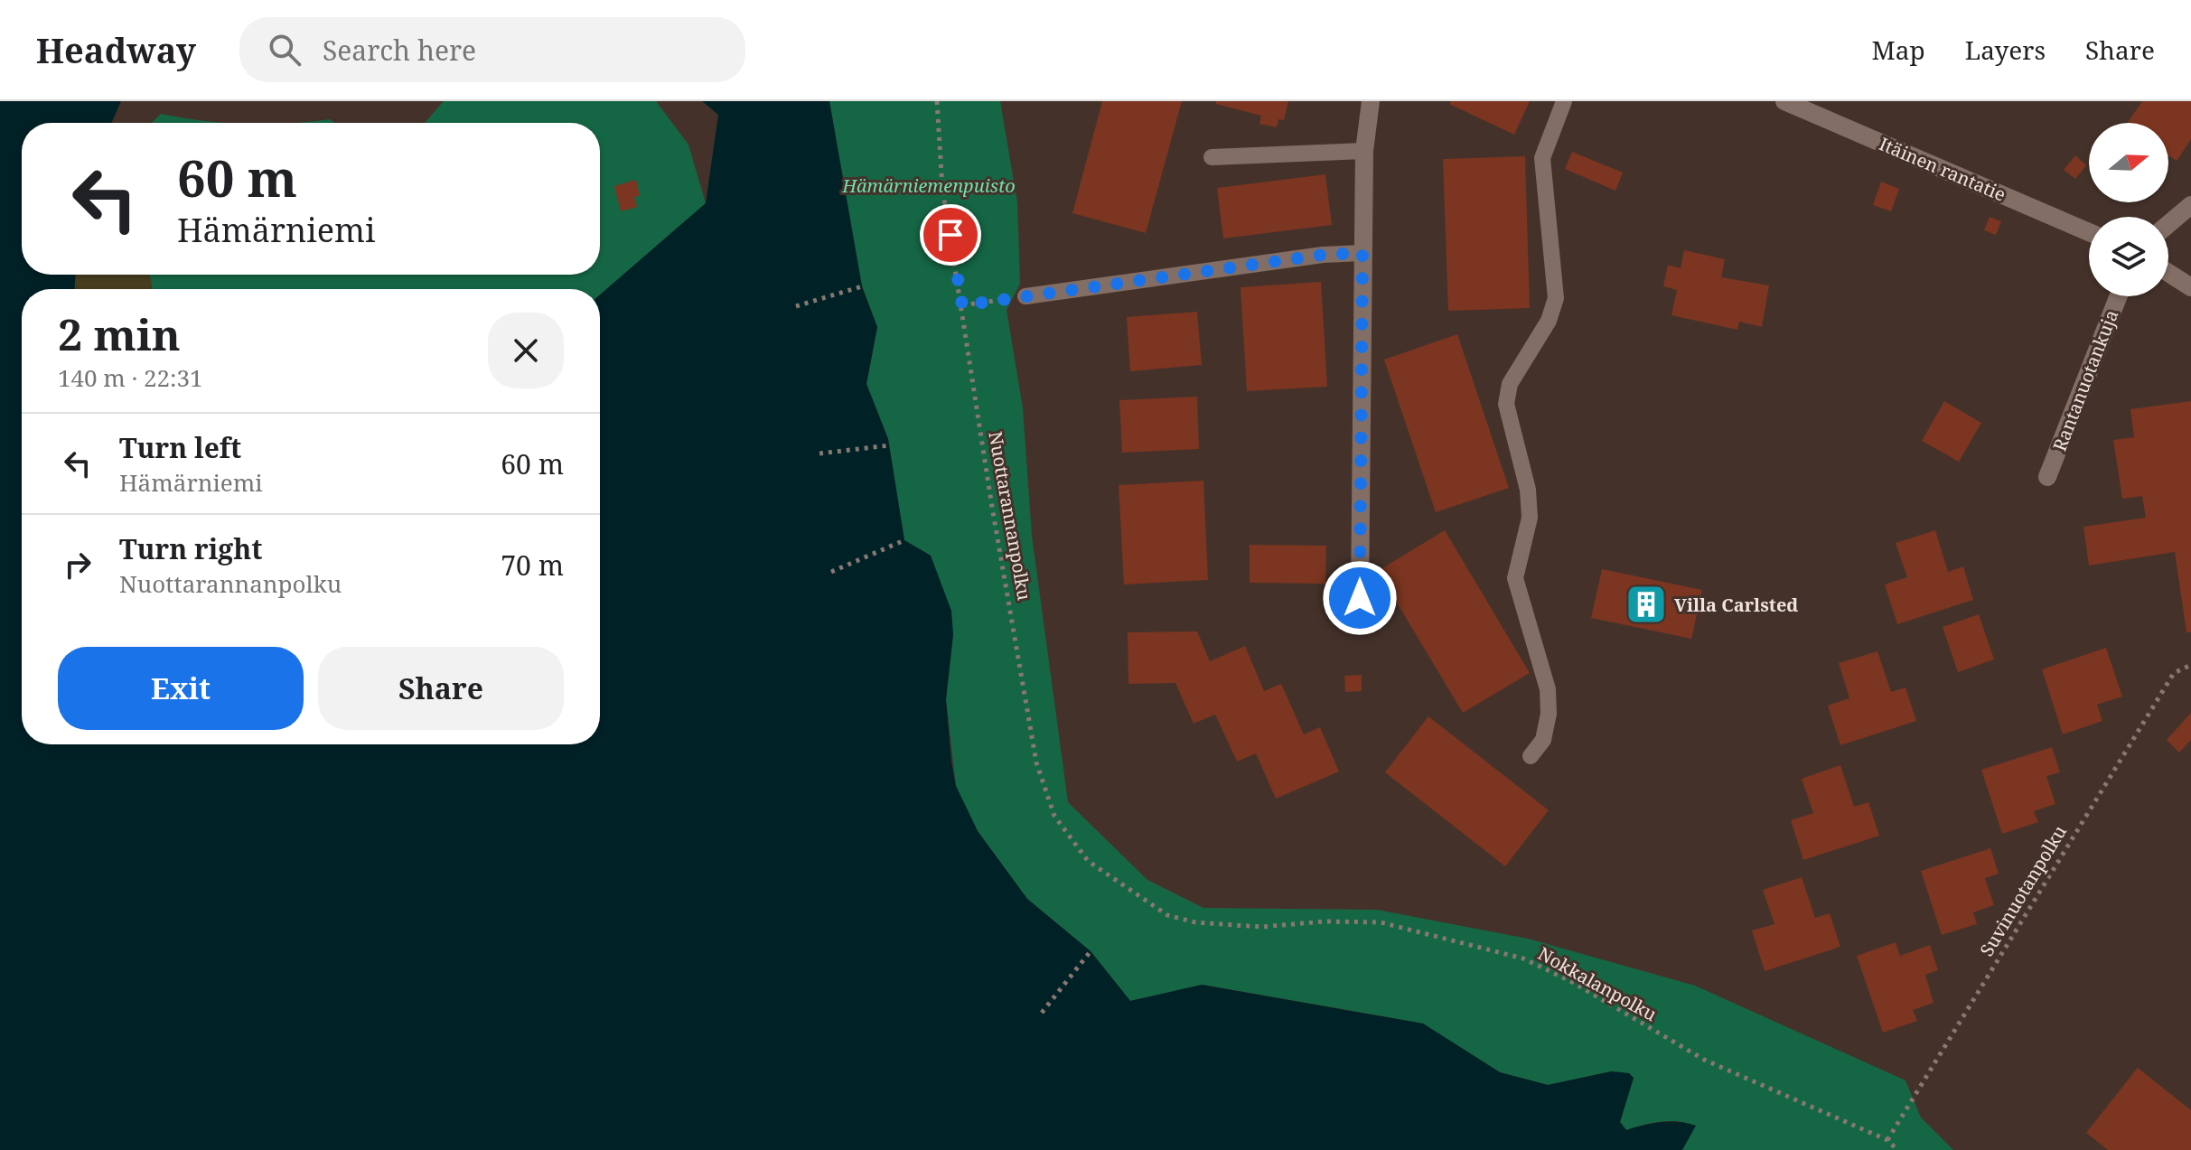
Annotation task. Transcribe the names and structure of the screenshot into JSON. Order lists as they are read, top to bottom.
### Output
{
  "streets": {
    "street": ["Itäinen rantatie", "Rantanuotankuja"],
    "path": ["Nuottarannanpolku", "Suvinuotanpolku", "Nokkalanpolku"]
  },
  "crossings": [
    ["Nuottarannanpolku", "Nokkalanpolku"],
    ["Suvinuotanpolku", "Nokkalanpolku"]
  ],
  "parks": ["Hämärniemenpuisto"],
  "places": {
    "building": ["Villa Carlsted"]
  },
  "north": "right",
  "page": {
    "header": "Headway",
    "search": "Search here",
    "nav": ["Map", "Layers", "Share"],
    "turn": ["60 m", "Hämärniemi"],
    "heading": ["2 min", "140 m · 22:31"],
    "list": [
      {
        "name": "Turn left",
        "note": "Hämärniemi",
        "value": "60 m"
      },
      {
        "name": "Turn right",
        "note": "Nuottarannanpolku",
        "value": "70 m"
      }
    ],
    "buttons": ["Exit", "Share"]
  }
}
